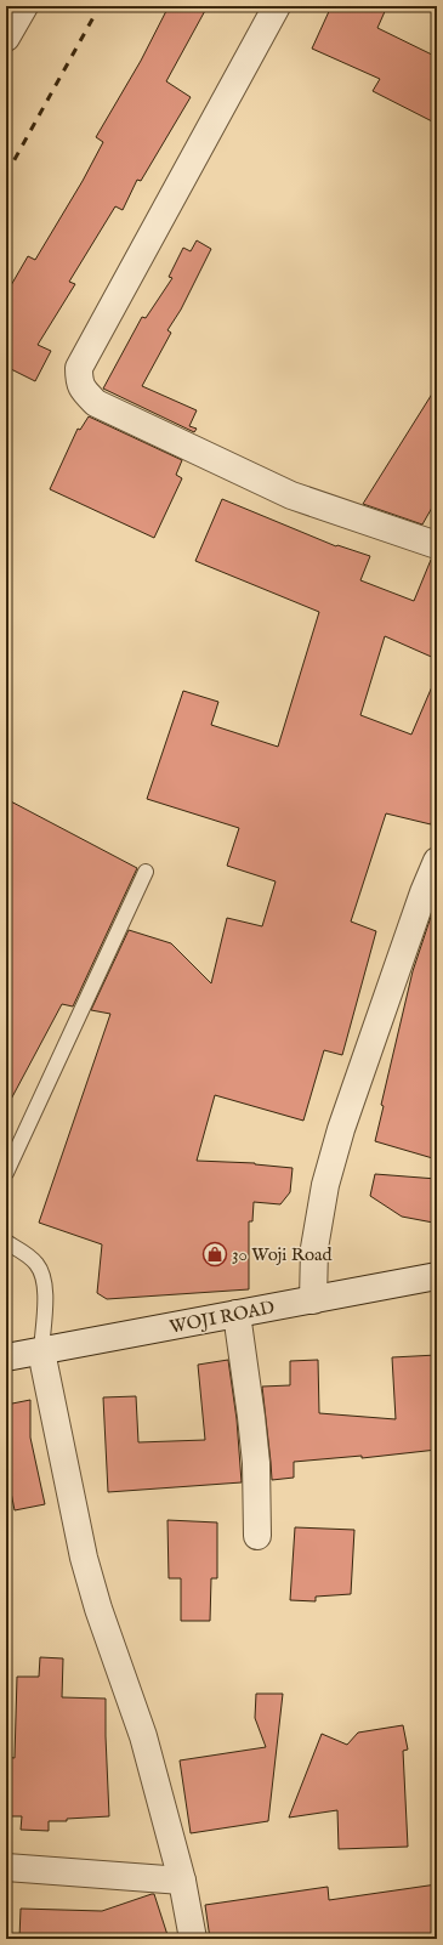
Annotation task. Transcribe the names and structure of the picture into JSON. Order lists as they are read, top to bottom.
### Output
{
  "streets": {
    "street": ["WOJI ROAD"]
  },
  "places": {
    "shop": ["30 Woji Road"]
  }
}
